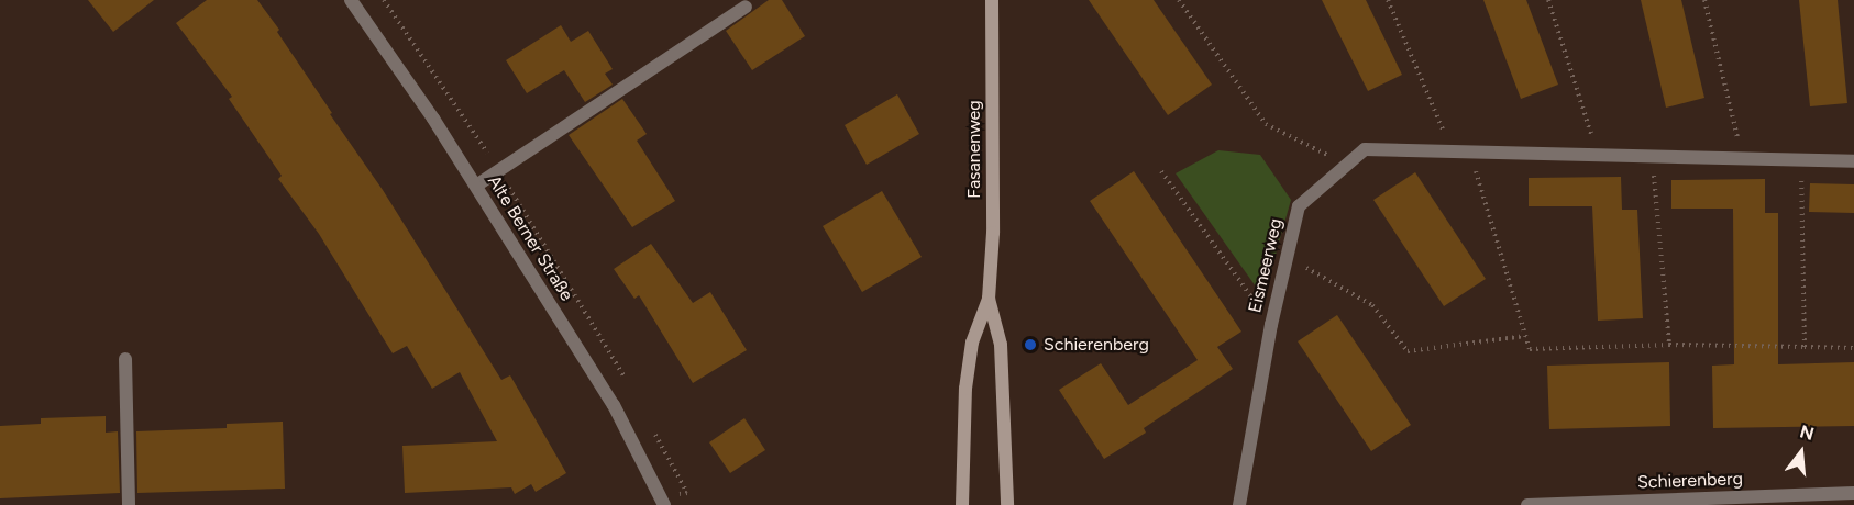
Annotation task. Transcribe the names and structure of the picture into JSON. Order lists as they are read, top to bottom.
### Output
{
  "streets": {
    "main road": ["Fasanenweg"],
    "street": ["Alte Berner Straße", "Eismeerweg", "Schierenberg"]
  },
  "places": ["Schierenberg"],
  "north": "top"
}
